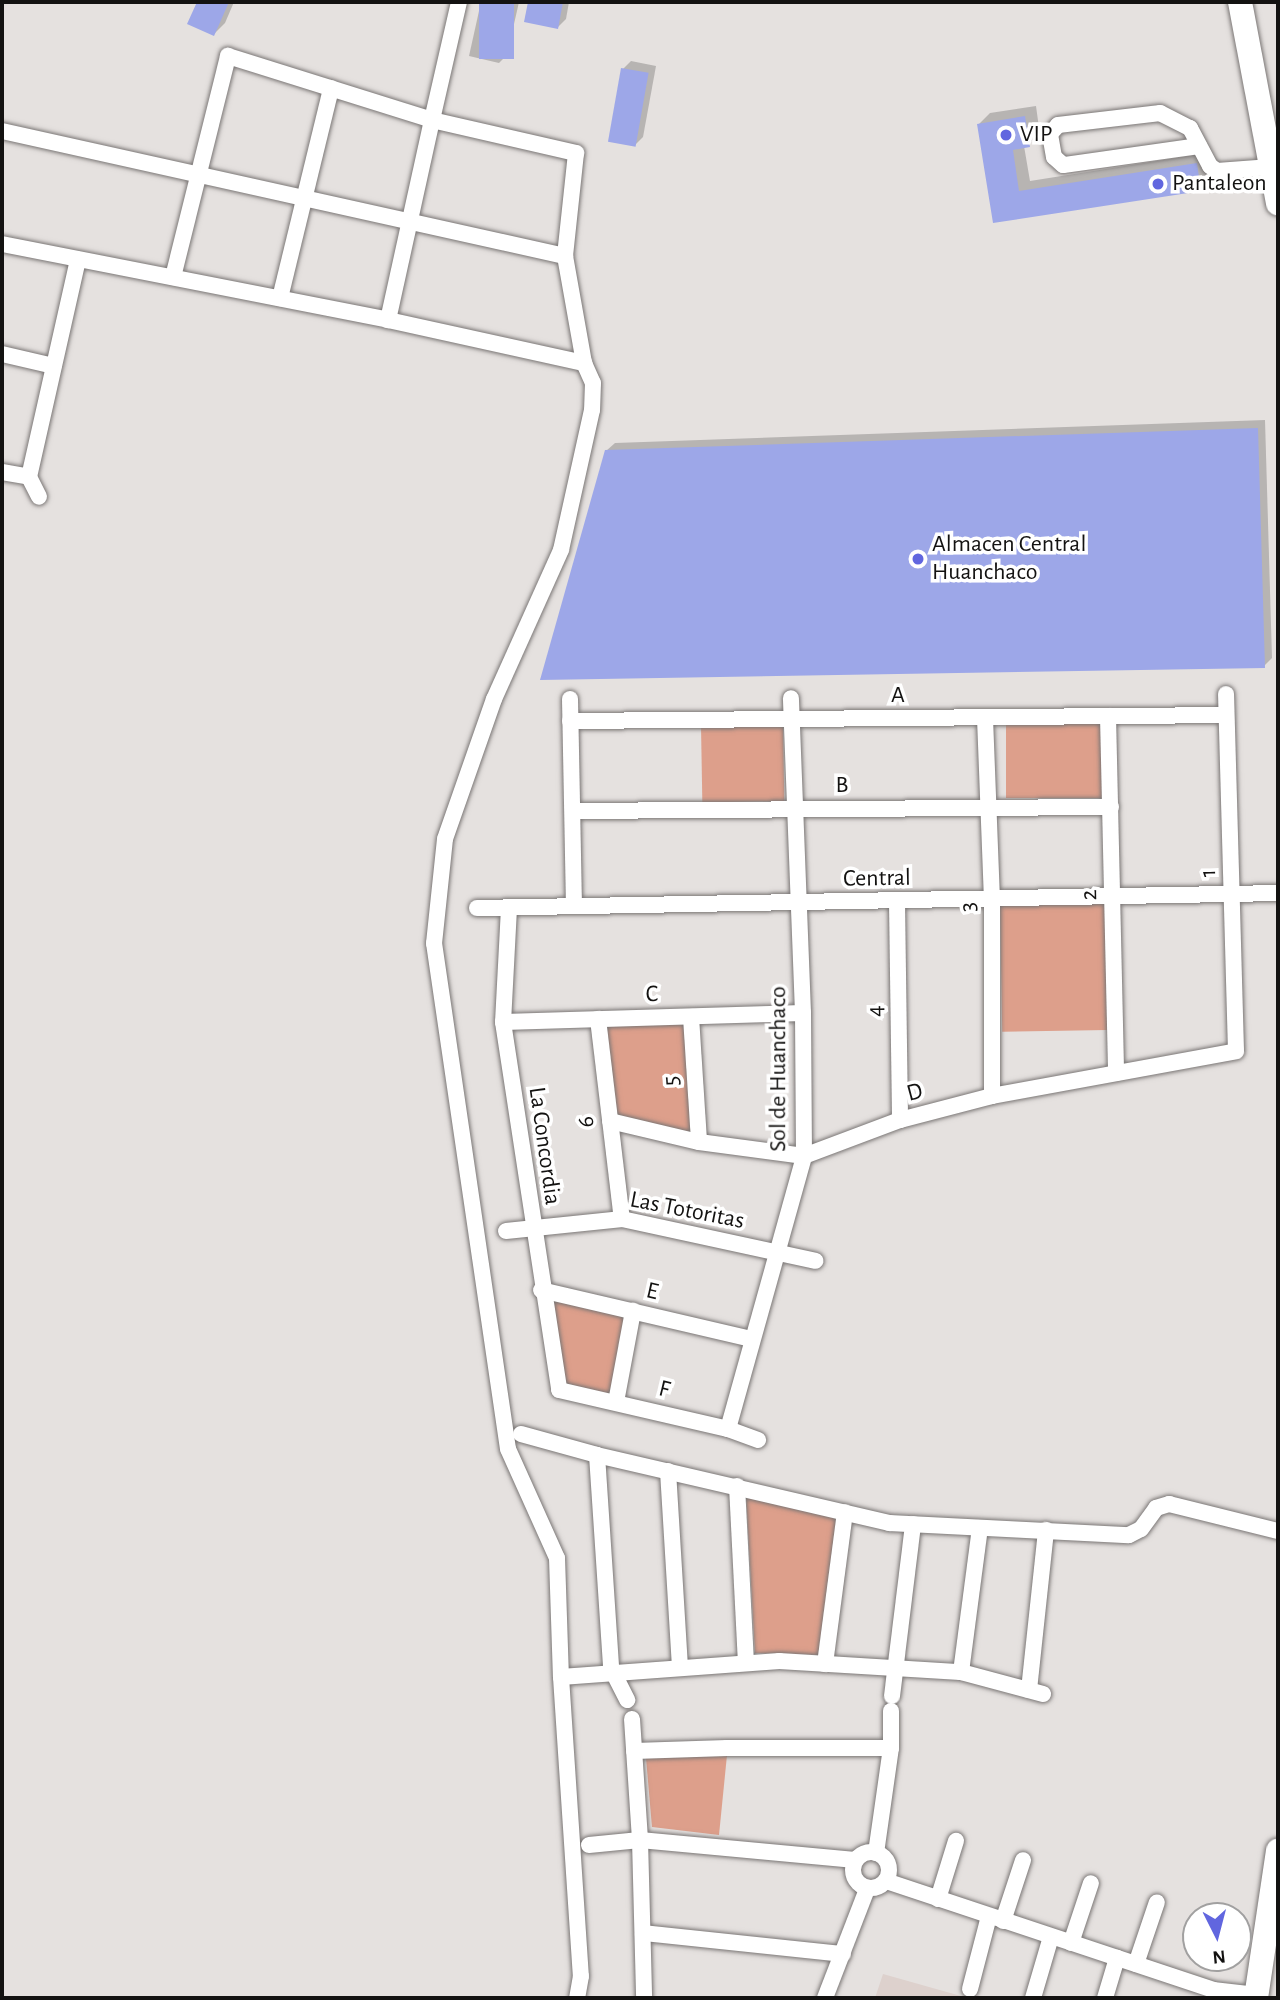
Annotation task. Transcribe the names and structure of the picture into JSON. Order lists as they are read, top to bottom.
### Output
{
  "streets": {
    "street": [
      "A",
      "B",
      "1",
      "Central",
      "2",
      "3",
      "C",
      "4",
      "Sol de Huanchaco",
      "5",
      "D",
      "6",
      "La Concordia",
      "Las Totoritas",
      "E",
      "F"
    ]
  },
  "crossings": [
    ["A", "1"],
    ["A", "2"],
    ["A", "3"],
    ["A", "Sol de Huanchaco"],
    ["B", "2"],
    ["B", "3"],
    ["B", "Sol de Huanchaco"],
    ["1", "Central"],
    ["1", "D"],
    ["Central", "2"],
    ["Central", "3"],
    ["Central", "4"],
    ["Central", "Sol de Huanchaco"],
    ["Central", "La Concordia"],
    ["2", "D"],
    ["3", "D"],
    ["C", "Sol de Huanchaco"],
    ["C", "5"],
    ["C", "6"],
    ["C", "La Concordia"],
    ["4", "D"],
    ["Sol de Huanchaco", "D"],
    ["Sol de Huanchaco", "Las Totoritas"],
    ["Sol de Huanchaco", "E"],
    ["Sol de Huanchaco", "F"],
    ["5", "D"],
    ["D", "6"],
    ["6", "Las Totoritas"],
    ["La Concordia", "Las Totoritas"],
    ["La Concordia", "E"],
    ["La Concordia", "F"]
  ],
  "places": ["VIP", "Pantaleon", "Almacen Central Huanchaco"],
  "north": "bottom"
}
